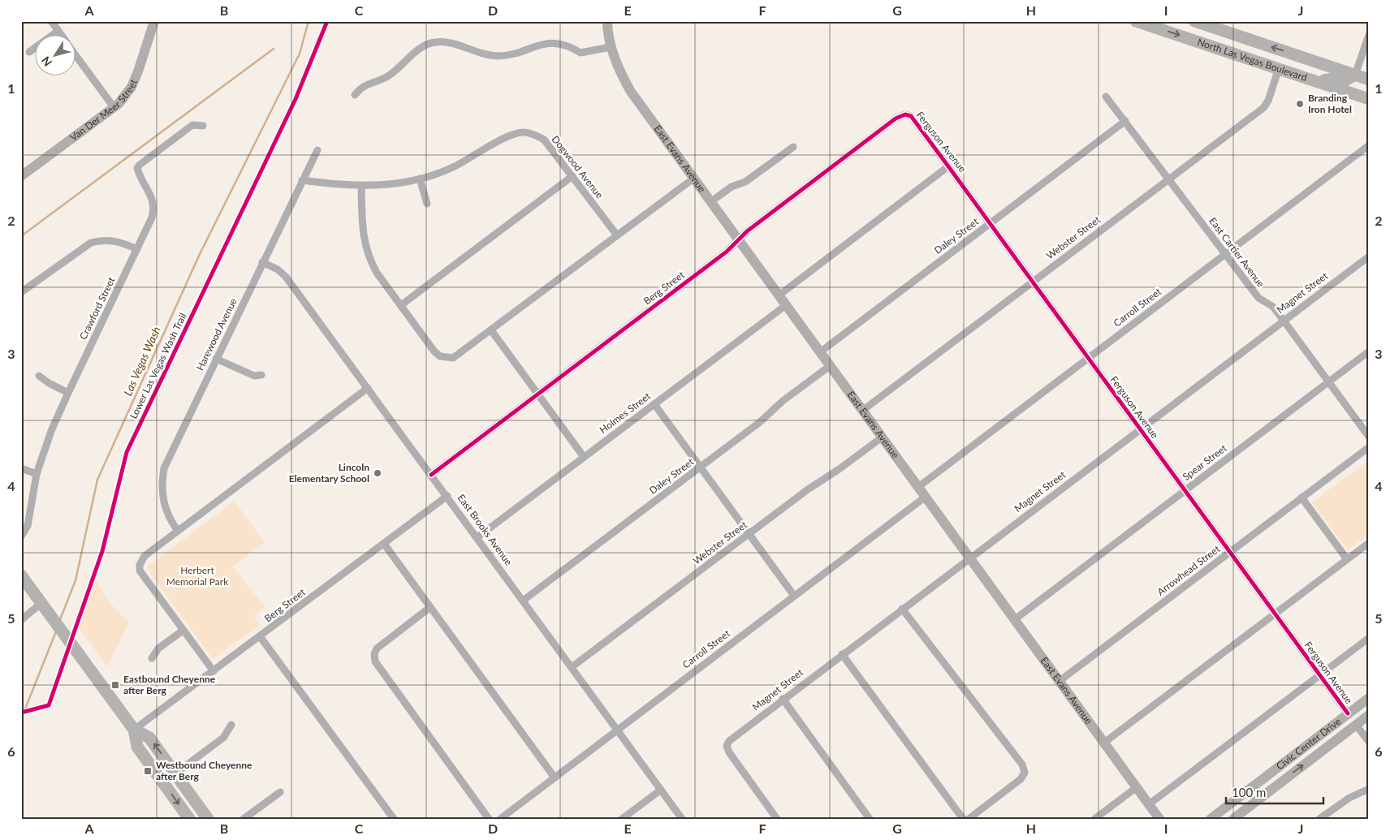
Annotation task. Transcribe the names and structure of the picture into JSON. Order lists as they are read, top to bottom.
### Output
{
  "streets": {
    "main road": ["North Las Vegas Boulevard"],
    "street": [
      "Van Der Meer Street",
      "Ferguson Avenue",
      "East Evans Avenue",
      "Dogwood Avenue",
      "Daley Street",
      "Webster Street",
      "East Cartier Avenue",
      "Berg Street",
      "Magnet Street",
      "Carroll Street",
      "Crawford Street",
      "Harewood Avenue",
      "Holmes Street",
      "Spear Street",
      "East Brooks Avenue",
      "Arrowhead Street",
      "Civic Center Drive"
    ],
    "cycle path": ["Lower Las Vegas Wash Trail"]
  },
  "crossings": [
    ["North Las Vegas Boulevard", "Webster Street"],
    ["Ferguson Avenue", "Daley Street"],
    ["Ferguson Avenue", "Webster Street"],
    ["Ferguson Avenue", "Berg Street"],
    ["Ferguson Avenue", "Magnet Street"],
    ["Ferguson Avenue", "Carroll Street"],
    ["Ferguson Avenue", "Spear Street"],
    ["Ferguson Avenue", "Arrowhead Street"],
    ["Ferguson Avenue", "Civic Center Drive"],
    ["East Evans Avenue", "Daley Street"],
    ["East Evans Avenue", "Webster Street"],
    ["East Evans Avenue", "Berg Street"],
    ["East Evans Avenue", "Magnet Street"],
    ["East Evans Avenue", "Carroll Street"],
    ["East Evans Avenue", "Holmes Street"],
    ["East Evans Avenue", "Spear Street"],
    ["East Evans Avenue", "Arrowhead Street"],
    ["Dogwood Avenue", "Harewood Avenue"],
    ["Daley Street", "East Cartier Avenue"],
    ["Daley Street", "East Brooks Avenue"],
    ["Webster Street", "East Cartier Avenue"],
    ["Webster Street", "East Brooks Avenue"],
    ["East Cartier Avenue", "Magnet Street"],
    ["East Cartier Avenue", "Carroll Street"],
    ["East Cartier Avenue", "Spear Street"],
    ["Berg Street", "East Brooks Avenue"],
    ["Carroll Street", "East Brooks Avenue"],
    ["Harewood Avenue", "East Brooks Avenue"],
    ["Holmes Street", "East Brooks Avenue"]
  ],
  "water": ["Las Vegas Wash"],
  "parks": ["Herbert Memorial Park"],
  "places": {
    "other": ["Branding Iron Hotel", "Lincoln Elementary School"],
    "transit": ["Eastbound Cheyenne after Berg", "Westbound Cheyenne after Berg"]
  },
  "scale_bar": "100 m",
  "north": "bottom left",
  "grid": {
    "columns": [
      "A",
      "B",
      "C",
      "D",
      "E",
      "F",
      "G",
      "H",
      "I",
      "J"
    ],
    "rows": [
      "1",
      "2",
      "3",
      "4",
      "5",
      "6"
    ]
  }
}
